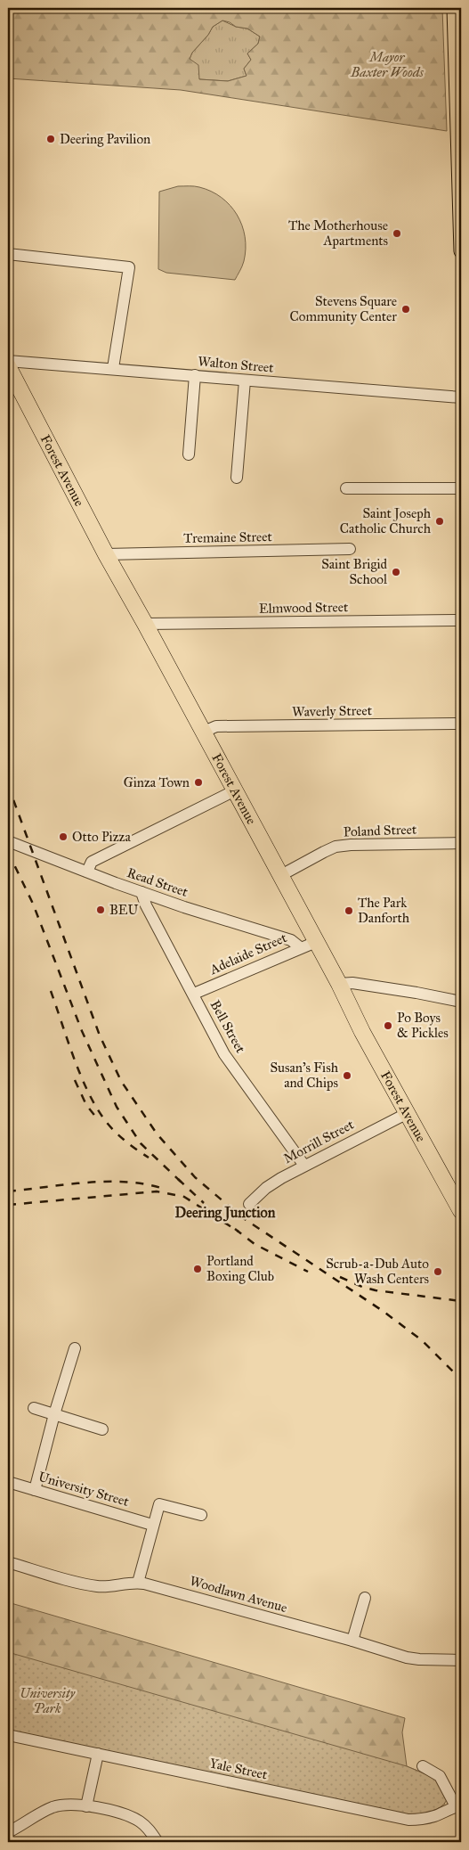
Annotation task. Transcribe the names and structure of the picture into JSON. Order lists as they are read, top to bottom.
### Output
{
  "streets": {
    "highway": ["Forest Avenue"],
    "street": [
      "Walton Street",
      "Tremaine Street",
      "Elmwood Street",
      "Waverly Street",
      "Poland Street",
      "Read Street",
      "Adelaide Street",
      "Bell Street",
      "Morrill Street",
      "University Street",
      "Woodlawn Avenue",
      "Yale Street"
    ]
  },
  "crossings": [
    ["Forest Avenue", "Tremaine Street"],
    ["Forest Avenue", "Elmwood Street"],
    ["Forest Avenue", "Waverly Street"],
    ["Forest Avenue", "Poland Street"],
    ["Forest Avenue", "Adelaide Street"],
    ["Forest Avenue", "Morrill Street"],
    ["Read Street", "Adelaide Street"],
    ["Read Street", "Bell Street"],
    ["Adelaide Street", "Bell Street"],
    ["Bell Street", "Morrill Street"]
  ],
  "districts": ["Deering Junction"],
  "parks": ["Mayor Baxter Woods", "University Park"],
  "places": [
    "Deering Pavilion",
    "The Motherhouse Apartments",
    "Stevens Square Community Center",
    "Saint Joseph Catholic Church",
    "Saint Brigid School",
    "Ginza Town",
    "Otto Pizza",
    "BEU",
    "The Park Danforth",
    "Po Boys & Pickles",
    "Susan's Fish and Chips",
    "Portland Boxing Club",
    "Scrub-a-Dub Auto Wash Centers"
  ]
}
